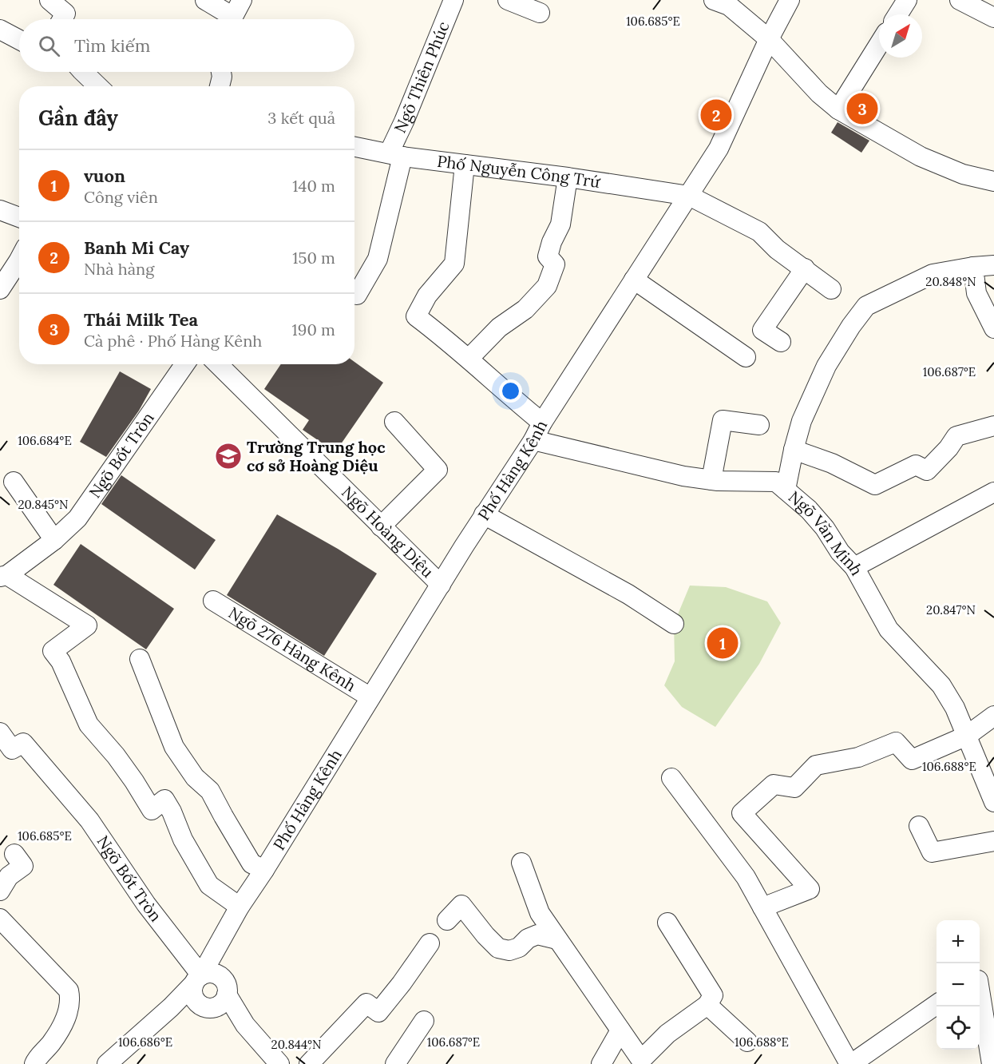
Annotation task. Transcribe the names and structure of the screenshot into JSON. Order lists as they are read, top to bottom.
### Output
{
  "streets": {
    "street": [
      "Ngõ Thiên Phúc",
      "Phố Nguyễn Công Trứ",
      "Ngõ Bốt Tròn",
      "Phố Hàng Kênh",
      "Ngõ Hoàng Diệu",
      "Ngõ Văn Minh",
      "Ngõ 276 Hàng Kênh"
    ]
  },
  "crossings": [
    ["Ngõ Thiên Phúc", "Phố Nguyễn Công Trứ"],
    ["Phố Nguyễn Công Trứ", "Phố Hàng Kênh"],
    ["Ngõ Bốt Tròn", "Phố Hàng Kênh"],
    ["Phố Hàng Kênh", "Ngõ Hoàng Diệu"],
    ["Phố Hàng Kênh", "Ngõ Văn Minh"],
    ["Phố Hàng Kênh", "Ngõ 276 Hàng Kênh"]
  ],
  "places": {
    "school or university": ["Trường Trung học cơ sở Hoàng Diệu"]
  },
  "north": "top right",
  "page": {
    "search": "Tìm kiếm",
    "heading": ["Gần đây", "3 kết quả"],
    "pins": ["3", "2", "1"],
    "list": [
      {
        "mark": "1",
        "name": "vuon",
        "note": "Công viên",
        "value": "140 m"
      },
      {
        "mark": "2",
        "name": "Banh Mi Cay",
        "note": "Nhà hàng",
        "value": "150 m"
      },
      {
        "mark": "3",
        "name": "Thái Milk Tea",
        "note": "Cà phê · Phố Hàng Kênh",
        "value": "190 m"
      }
    ],
    "map_buttons": ["+", "−"]
  },
  "coordinates": [
    "106.685°E",
    "20.848°N",
    "106.687°E",
    "106.684°E",
    "20.845°N",
    "20.847°N",
    "106.688°E",
    "106.686°E",
    "20.844°N"
  ]
}
